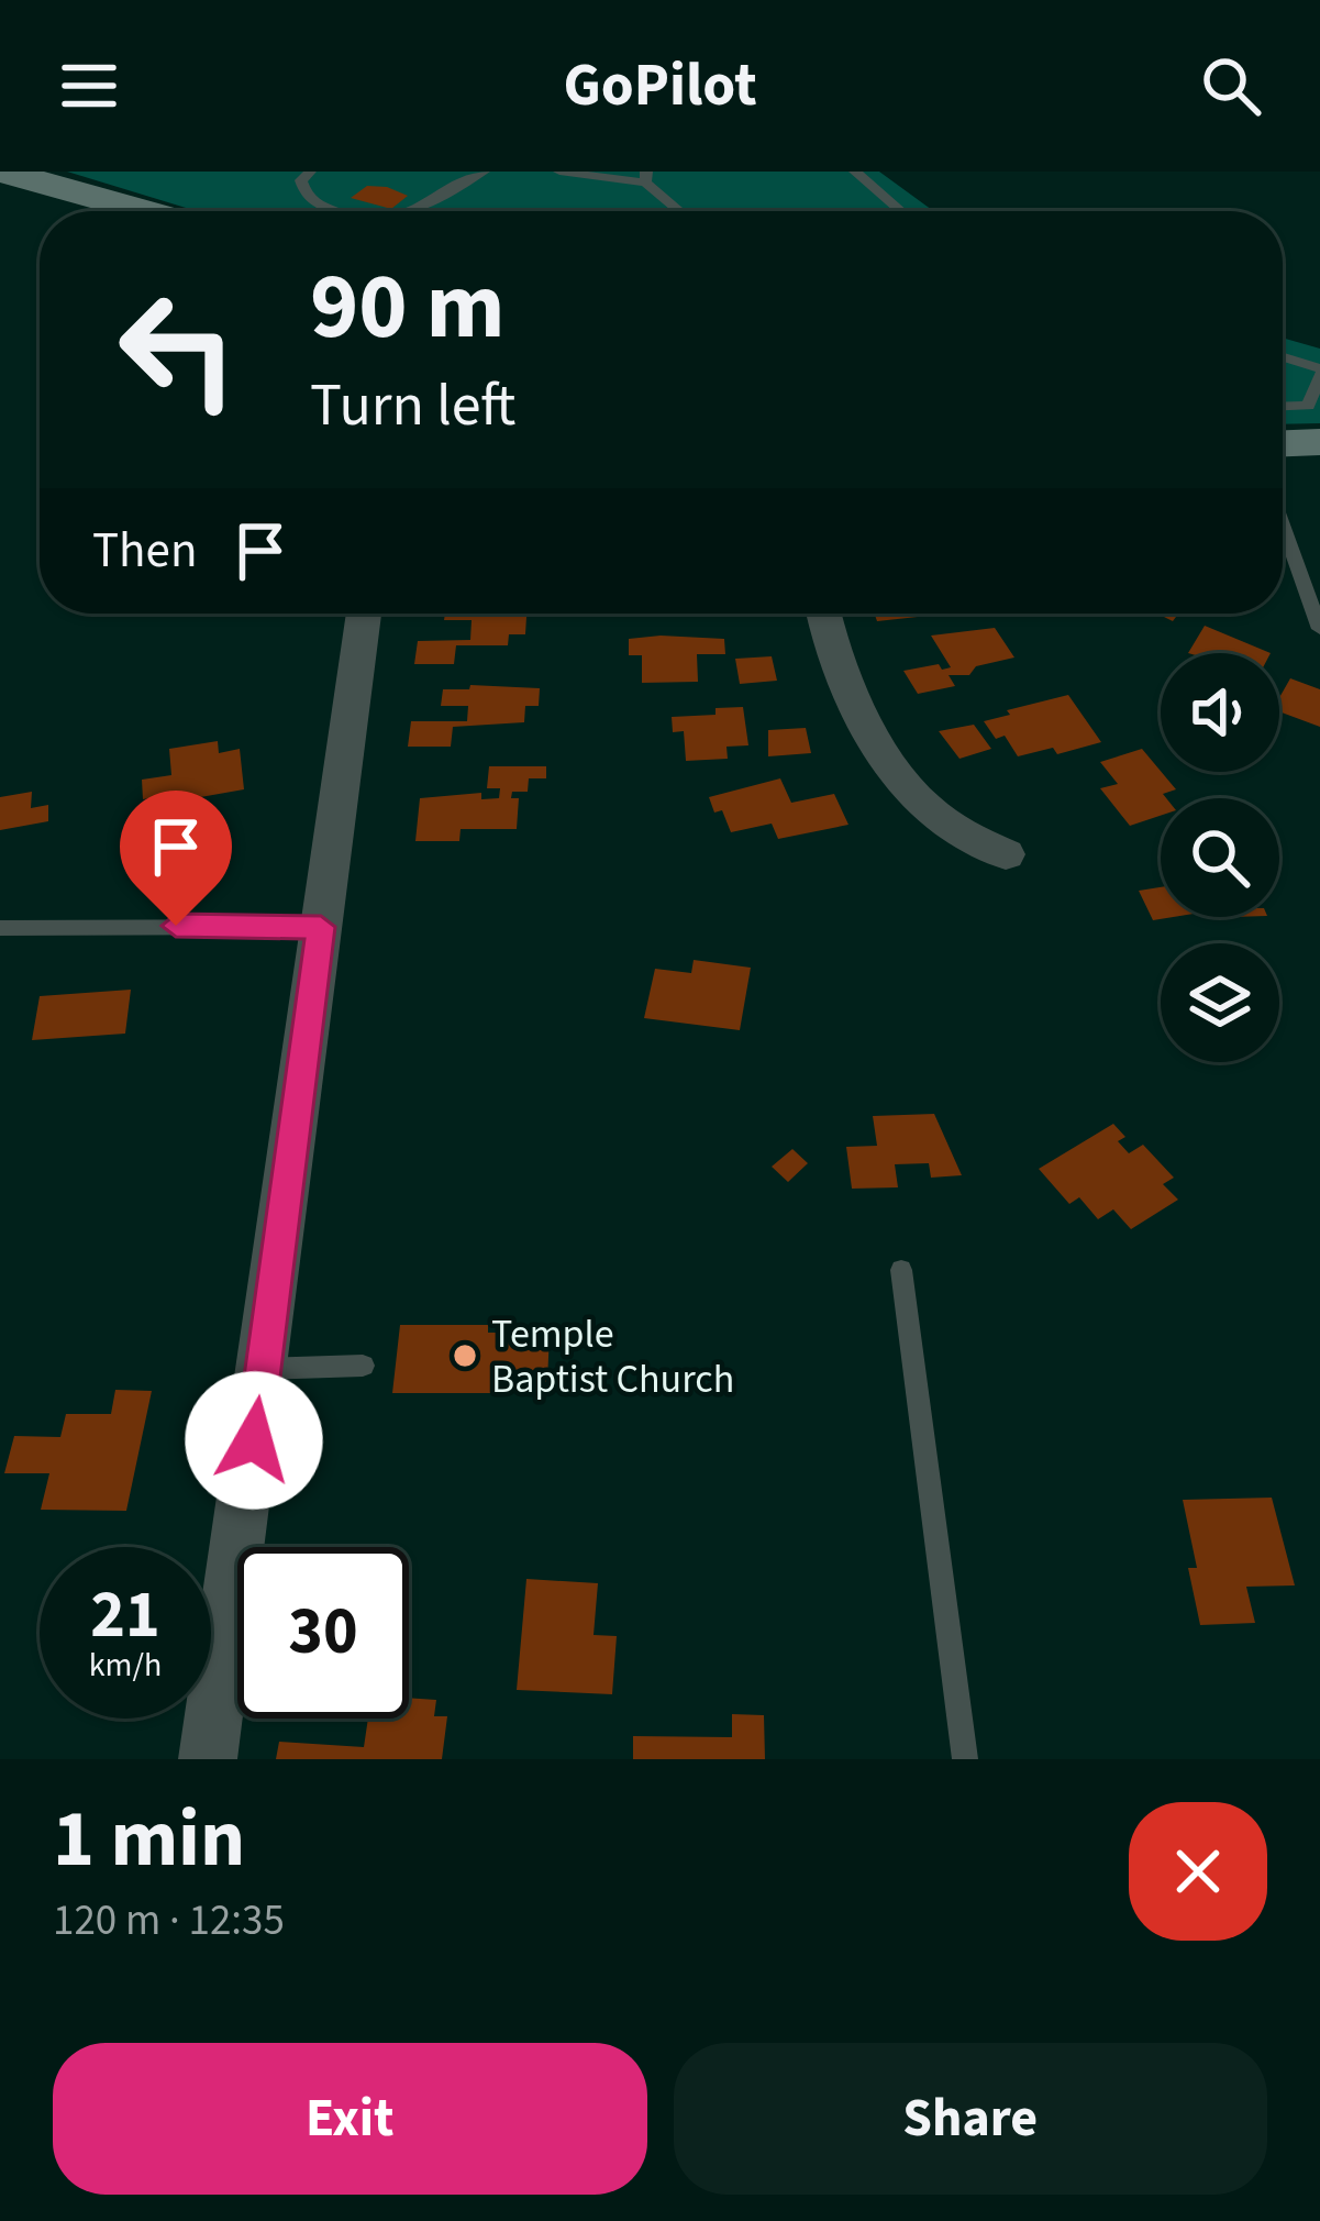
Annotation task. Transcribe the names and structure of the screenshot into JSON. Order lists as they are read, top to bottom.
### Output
{
  "places": ["Temple Baptist Church"],
  "page": {
    "header": "GoPilot",
    "turn": ["90 m", "Turn left"],
    "then": "Then",
    "speed": "21 km/h",
    "limit": "30",
    "heading": ["1 min", "120 m · 12:35"],
    "buttons": ["Exit", "Share"]
  }
}
